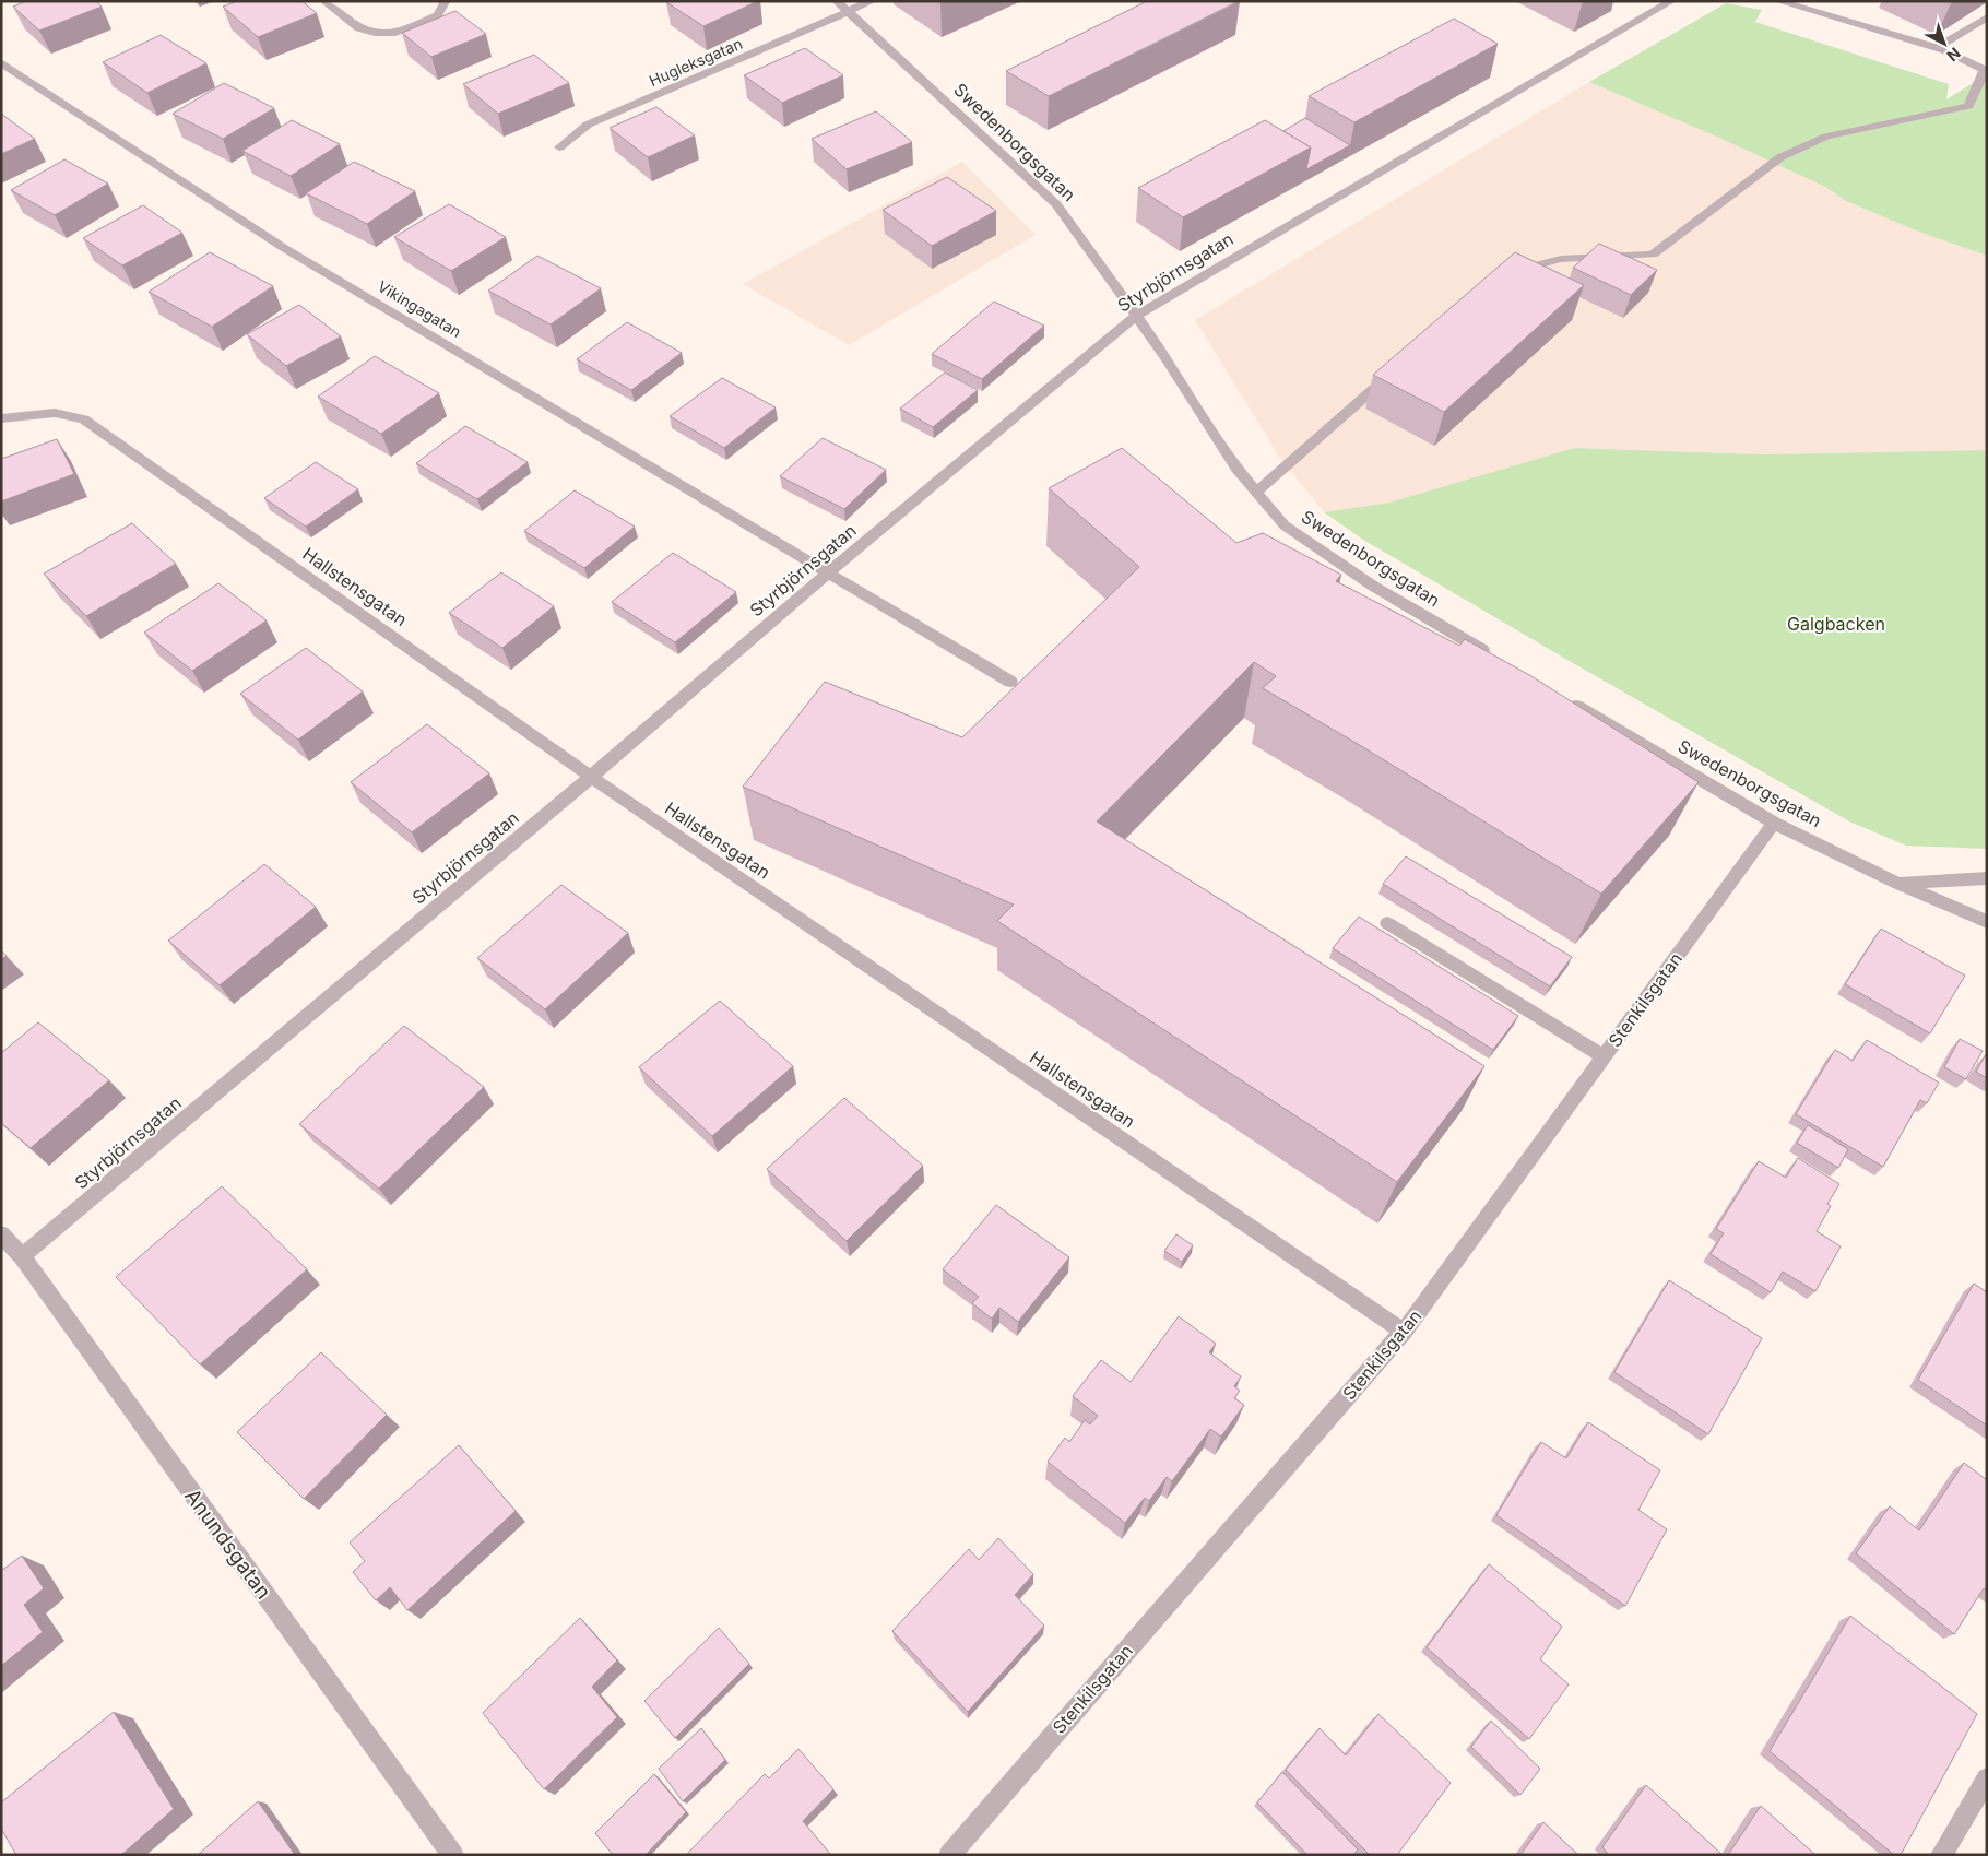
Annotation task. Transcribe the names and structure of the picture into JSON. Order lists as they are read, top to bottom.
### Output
{
  "streets": {
    "street": [
      "Hugleksgatan",
      "Swedenborgsgatan",
      "Styrbjörnsgatan",
      "Vikingagatan",
      "Hallstensgatan",
      "Stenkilsgatan",
      "Anundsgatan"
    ]
  },
  "crossings": [
    ["Hugleksgatan", "Swedenborgsgatan"],
    ["Swedenborgsgatan", "Styrbjörnsgatan"],
    ["Swedenborgsgatan", "Stenkilsgatan"],
    ["Styrbjörnsgatan", "Vikingagatan"],
    ["Styrbjörnsgatan", "Hallstensgatan"],
    ["Styrbjörnsgatan", "Anundsgatan"],
    ["Hallstensgatan", "Stenkilsgatan"]
  ],
  "parks": ["Galgbacken"],
  "north": "bottom right"
}
